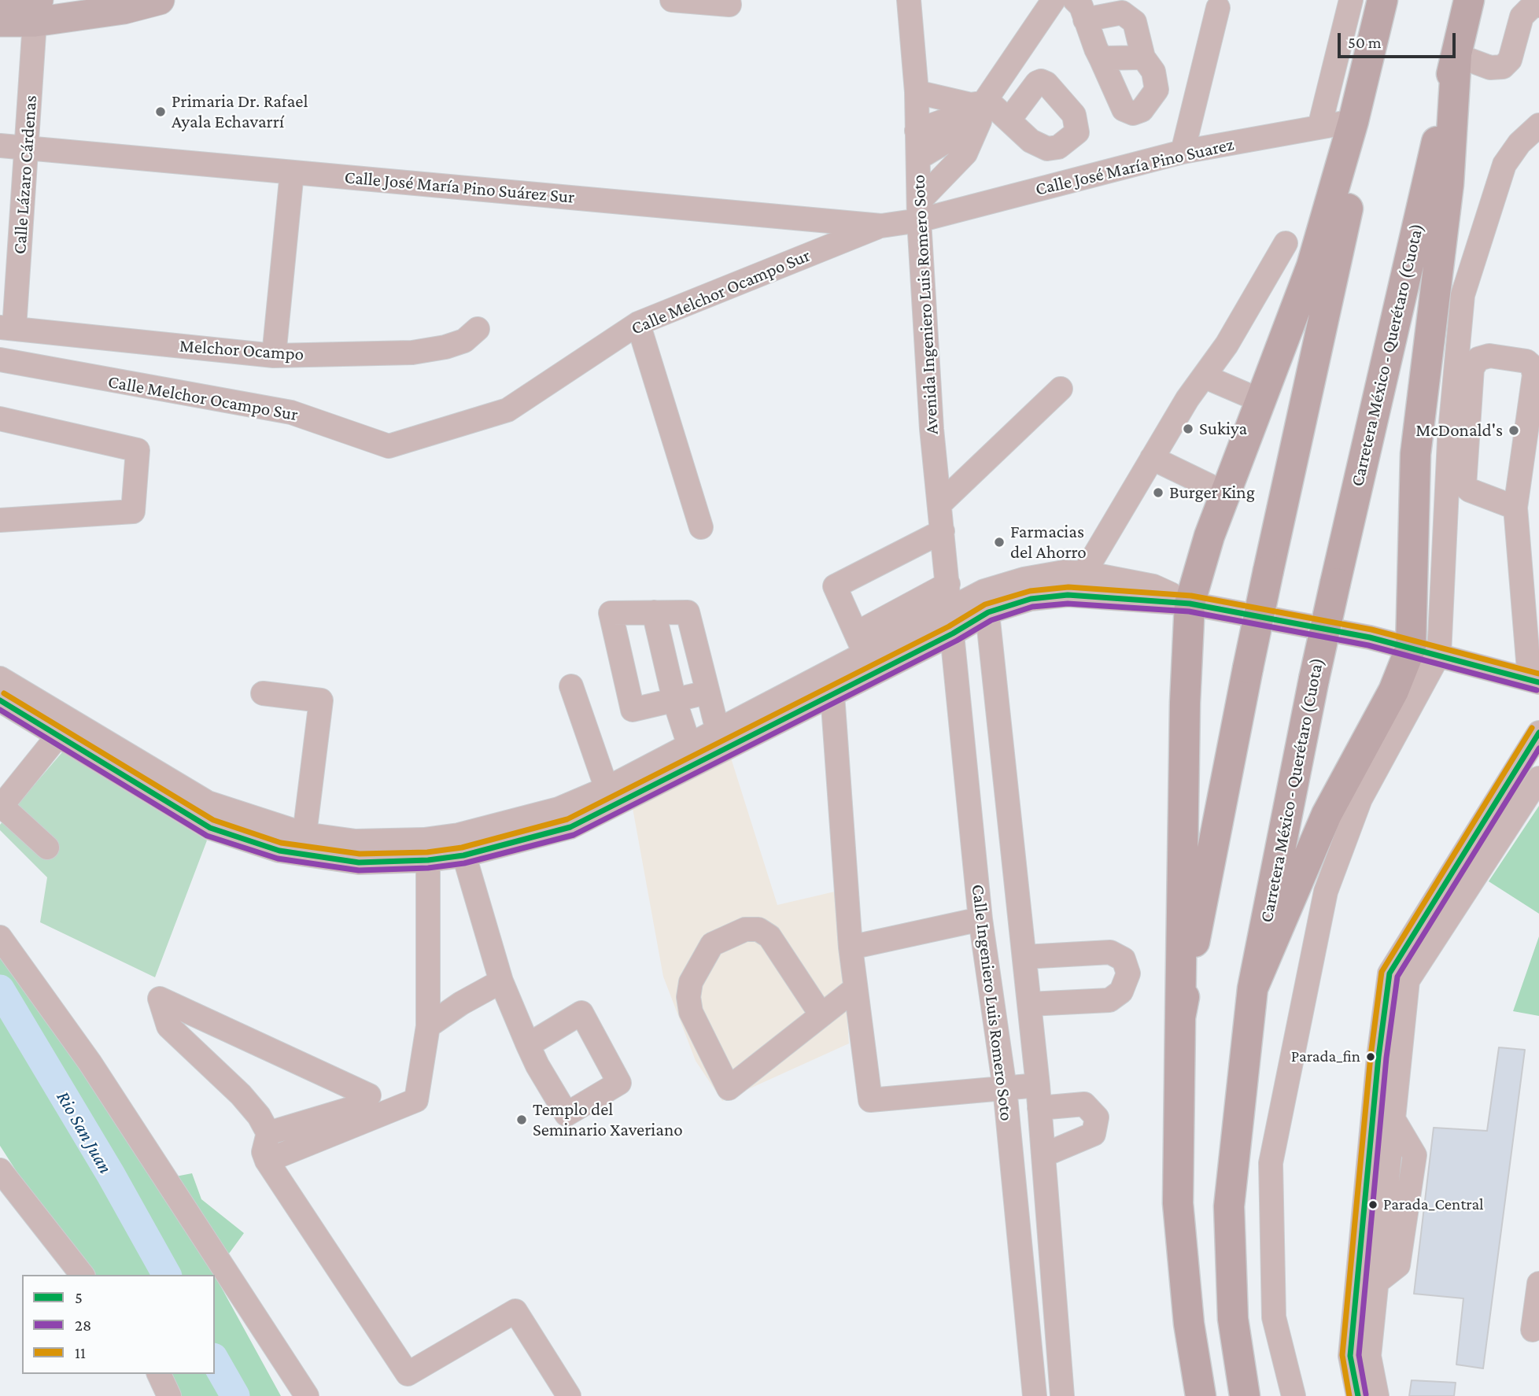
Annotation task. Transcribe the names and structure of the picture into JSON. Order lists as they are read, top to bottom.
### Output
{
  "streets": {
    "highway": ["Carretera México - Querétaro (Cuota)"],
    "street": [
      "Calle José María Pino Suarez",
      "Calle Lázaro Cárdenas",
      "Calle José María Pino Suárez Sur",
      "Calle Melchor Ocampo Sur",
      "Avenida Ingeniero Luis Romero Soto",
      "Melchor Ocampo",
      "Calle Ingeniero Luis Romero Soto"
    ]
  },
  "crossings": [
    ["Calle José María Pino Suarez", "Calle José María Pino Suárez Sur"],
    ["Calle José María Pino Suarez", "Avenida Ingeniero Luis Romero Soto"],
    ["Calle Lázaro Cárdenas", "Calle José María Pino Suárez Sur"],
    ["Calle Lázaro Cárdenas", "Melchor Ocampo"],
    ["Calle José María Pino Suárez Sur", "Calle Melchor Ocampo Sur"],
    ["Calle José María Pino Suárez Sur", "Avenida Ingeniero Luis Romero Soto"],
    ["Avenida Ingeniero Luis Romero Soto", "Calle Ingeniero Luis Romero Soto"]
  ],
  "water": ["Rio San Juan"],
  "places": [
    "Primaria Dr. Rafael Ayala Echavarrí",
    "Sukiya",
    "McDonald's",
    "Burger King",
    "Farmacias del Ahorro",
    "Parada_fin",
    "Templo del Seminario Xaveriano",
    "Parada_Central"
  ],
  "lines": ["transit line 11", "transit line 5", "transit line 28"],
  "legend": ["5", "28", "11"],
  "scale_bar": "50 m"
}
